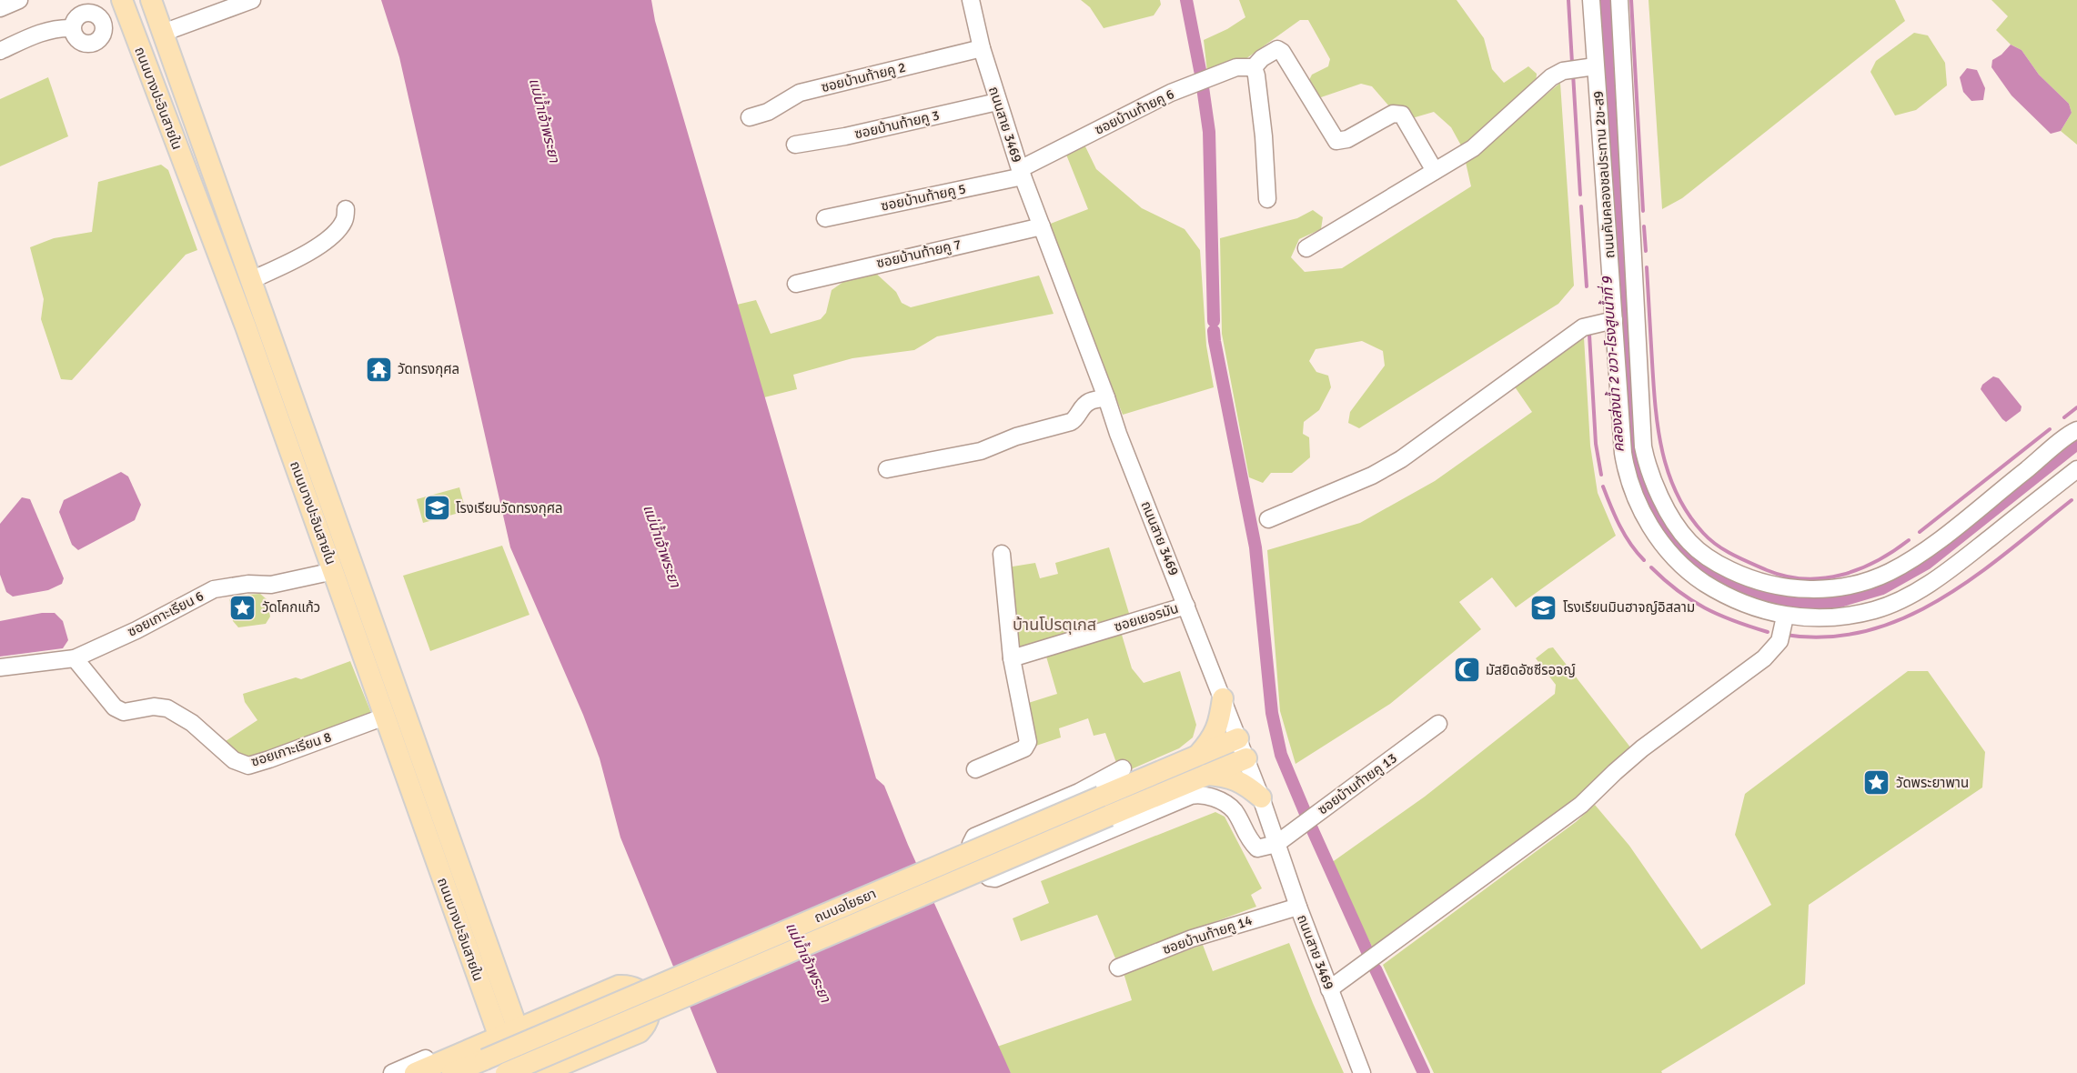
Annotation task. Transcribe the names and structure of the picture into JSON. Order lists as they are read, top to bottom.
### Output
{
  "streets": {
    "main road": ["ถนนบางปะอินสายใน", "ถนนอโยธยา"],
    "street": [
      "ซอยบ้านท้ายคู 2",
      "ซอยบ้านท้ายคู 6",
      "ซอยบ้านท้ายคู 3",
      "ถนนสาย 3469",
      "ถนนคันคลองชลประทาน 2ข-ส9",
      "ซอยบ้านท้ายคู 5",
      "ซอยบ้านท้ายคู 7",
      "ซอยเกาะเรียน 6",
      "ซอยเยอรมัน",
      "ซอยเกาะเรียน 8",
      "ซอยบ้านท้ายคู 13",
      "ซอยบ้านท้ายคู 14"
    ]
  },
  "crossings": [
    ["ซอยบ้านท้ายคู 2", "ถนนสาย 3469"],
    ["ถนนบางปะอินสายใน", "ซอยเกาะเรียน 6"],
    ["ถนนบางปะอินสายใน", "ซอยเกาะเรียน 8"],
    ["ซอยบ้านท้ายคู 6", "ถนนสาย 3469"],
    ["ซอยบ้านท้ายคู 6", "ซอยบ้านท้ายคู 5"],
    ["ซอยบ้านท้ายคู 3", "ถนนสาย 3469"],
    ["ถนนสาย 3469", "ซอยบ้านท้ายคู 5"],
    ["ถนนสาย 3469", "ซอยบ้านท้ายคู 7"],
    ["ถนนสาย 3469", "ซอยเยอรมัน"],
    ["ถนนสาย 3469", "ซอยบ้านท้ายคู 13"],
    ["ถนนสาย 3469", "ถนนอโยธยา"],
    ["ถนนสาย 3469", "ซอยบ้านท้ายคู 14"],
    ["ซอยเกาะเรียน 6", "ซอยเกาะเรียน 8"]
  ],
  "districts": ["บ้านโปรตุเกส"],
  "water": ["แม่น้ำเจ้าพระยา", "คลองส่งน้ำ 2 ขวา-โรงสูบน้ำที่ 9"],
  "places": {
    "temple": ["วัดทรงกุศล"],
    "school or university": ["โรงเรียนวัดทรงกุศล", "โรงเรียนมินฮาจญ์อิสลาม"],
    "place": ["วัดโคกแก้ว", "วัดพระยาพาน"],
    "mosque": ["มัสยิดอัซซีรอจญ์"]
  }
}
